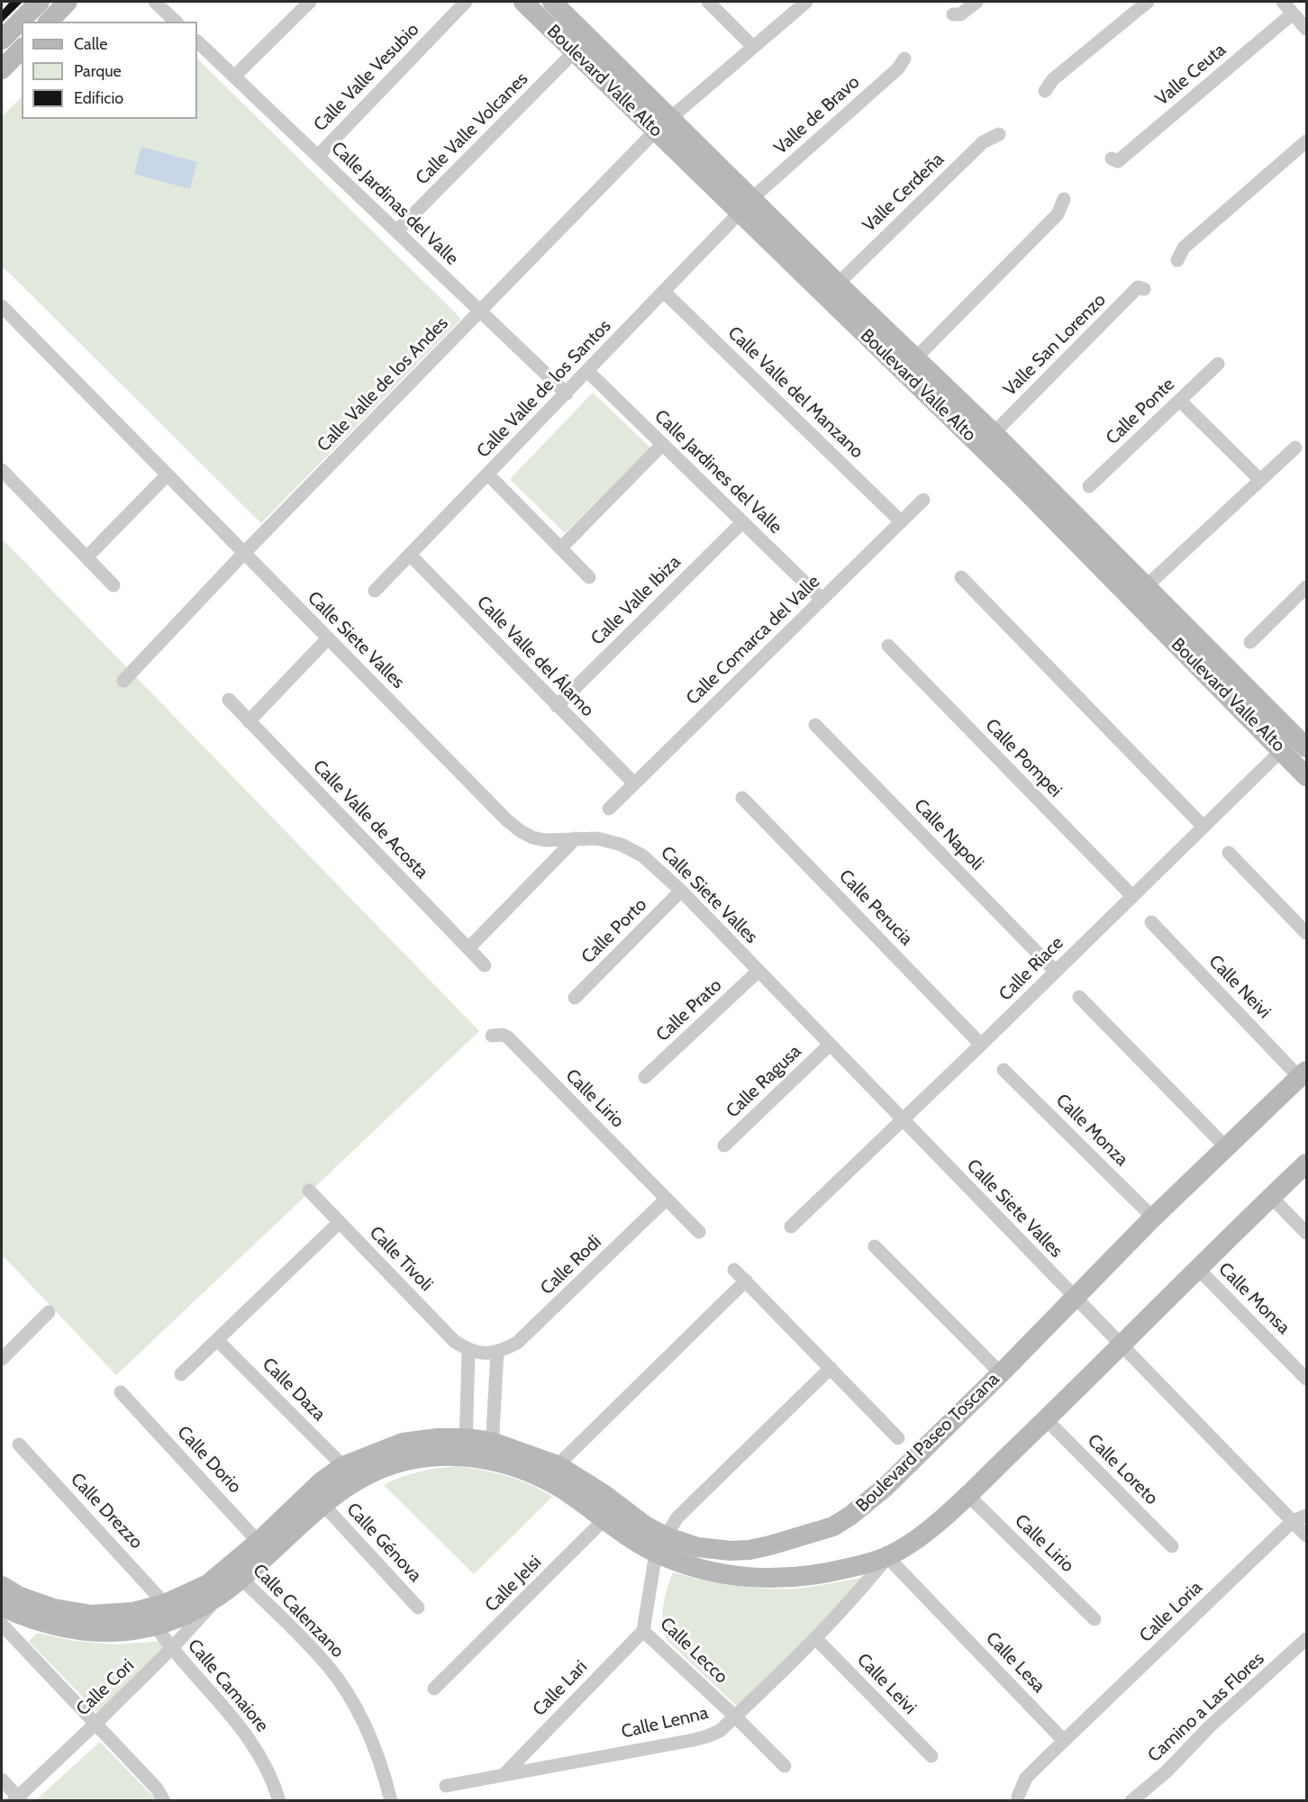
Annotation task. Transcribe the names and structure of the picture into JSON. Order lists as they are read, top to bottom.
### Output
{
  "streets": {
    "street": [
      "Valle Ceuta",
      "Calle Valle Vesubio",
      "Boulevard Valle Alto",
      "Valle de Bravo",
      "Calle Valle Volcanes",
      "Valle Cerdeña",
      "Calle Jardinas del Valle",
      "Valle San Lorenzo",
      "Calle Valle de los Andes",
      "Calle Valle de los Santos",
      "Calle Valle del Manzano",
      "Calle Ponte",
      "Calle Jardines del Valle",
      "Calle Valle Ibiza",
      "Calle Siete Valles",
      "Calle Comarca del Valle",
      "Calle Valle del Álamo",
      "Calle Pompei",
      "Calle Valle de Acosta",
      "Calle Napoli",
      "Calle Perucia",
      "Calle Porto",
      "Calle Riace",
      "Calle Neivi",
      "Calle Prato",
      "Calle Ragusa",
      "Calle Lirio",
      "Calle Monza",
      "Calle Tívoli",
      "Calle Rodi",
      "Calle Monsa",
      "Calle Daza",
      "Boulevard Paseo Toscana",
      "Calle Dorio",
      "Calle Loreto",
      "Calle Drezzo",
      "Calle Génova",
      "Calle Jelsi",
      "Calle Calenzano",
      "Calle Loria",
      "Calle Lecco",
      "Calle Lesa",
      "Calle Leivi",
      "Calle Camaiore",
      "Calle Cori",
      "Calle Lari",
      "Camino a Las Flores",
      "Calle Lenna"
    ]
  },
  "crossings": [
    ["Calle Valle Vesubio", "Calle Jardinas del Valle"],
    ["Boulevard Valle Alto", "Valle de Bravo"],
    ["Boulevard Valle Alto", "Calle Valle Volcanes"],
    ["Boulevard Valle Alto", "Valle Cerdeña"],
    ["Boulevard Valle Alto", "Valle San Lorenzo"],
    ["Boulevard Valle Alto", "Calle Valle de los Andes"],
    ["Boulevard Valle Alto", "Calle Valle de los Santos"],
    ["Boulevard Valle Alto", "Calle Riace"],
    ["Valle de Bravo", "Calle Valle de los Santos"],
    ["Calle Valle Volcanes", "Calle Jardinas del Valle"],
    ["Calle Jardinas del Valle", "Calle Valle de los Andes"],
    ["Calle Jardinas del Valle", "Calle Valle de los Santos"],
    ["Calle Valle de los Andes", "Calle Siete Valles"],
    ["Calle Valle de los Santos", "Calle Valle del Manzano"],
    ["Calle Valle de los Santos", "Calle Jardines del Valle"],
    ["Calle Valle de los Santos", "Calle Valle del Álamo"],
    ["Calle Valle del Manzano", "Calle Comarca del Valle"],
    ["Calle Jardines del Valle", "Calle Valle Ibiza"],
    ["Calle Jardines del Valle", "Calle Comarca del Valle"],
    ["Calle Valle Ibiza", "Calle Valle del Álamo"],
    ["Calle Siete Valles", "Calle Porto"],
    ["Calle Siete Valles", "Calle Riace"],
    ["Calle Siete Valles", "Calle Prato"],
    ["Calle Siete Valles", "Calle Ragusa"],
    ["Calle Siete Valles", "Boulevard Paseo Toscana"],
    ["Calle Siete Valles", "Calle Loria"],
    ["Calle Comarca del Valle", "Calle Valle del Álamo"],
    ["Calle Pompei", "Calle Riace"],
    ["Calle Napoli", "Calle Riace"],
    ["Calle Perucia", "Calle Riace"],
    ["Calle Neivi", "Boulevard Paseo Toscana"],
    ["Calle Lirio", "Calle Rodi"],
    ["Calle Lirio", "Boulevard Paseo Toscana"],
    ["Calle Monza", "Boulevard Paseo Toscana"],
    ["Calle Monsa", "Boulevard Paseo Toscana"],
    ["Calle Daza", "Boulevard Paseo Toscana"],
    ["Boulevard Paseo Toscana", "Calle Dorio"],
    ["Boulevard Paseo Toscana", "Calle Loreto"],
    ["Boulevard Paseo Toscana", "Calle Drezzo"],
    ["Boulevard Paseo Toscana", "Calle Génova"],
    ["Boulevard Paseo Toscana", "Calle Jelsi"],
    ["Boulevard Paseo Toscana", "Calle Calenzano"],
    ["Boulevard Paseo Toscana", "Calle Lecco"],
    ["Boulevard Paseo Toscana", "Calle Lesa"],
    ["Boulevard Paseo Toscana", "Calle Camaiore"],
    ["Boulevard Paseo Toscana", "Calle Cori"],
    ["Boulevard Paseo Toscana", "Calle Lenna"],
    ["Calle Loria", "Calle Lesa"],
    ["Calle Lecco", "Calle Lari"],
    ["Calle Lecco", "Calle Lenna"],
    ["Calle Lesa", "Calle Lenna"],
    ["Calle Leivi", "Calle Lenna"],
    ["Calle Camaiore", "Calle Cori"],
    ["Calle Lari", "Calle Lenna"]
  ],
  "legend": ["Calle", "Parque", "Edificio"]
}
